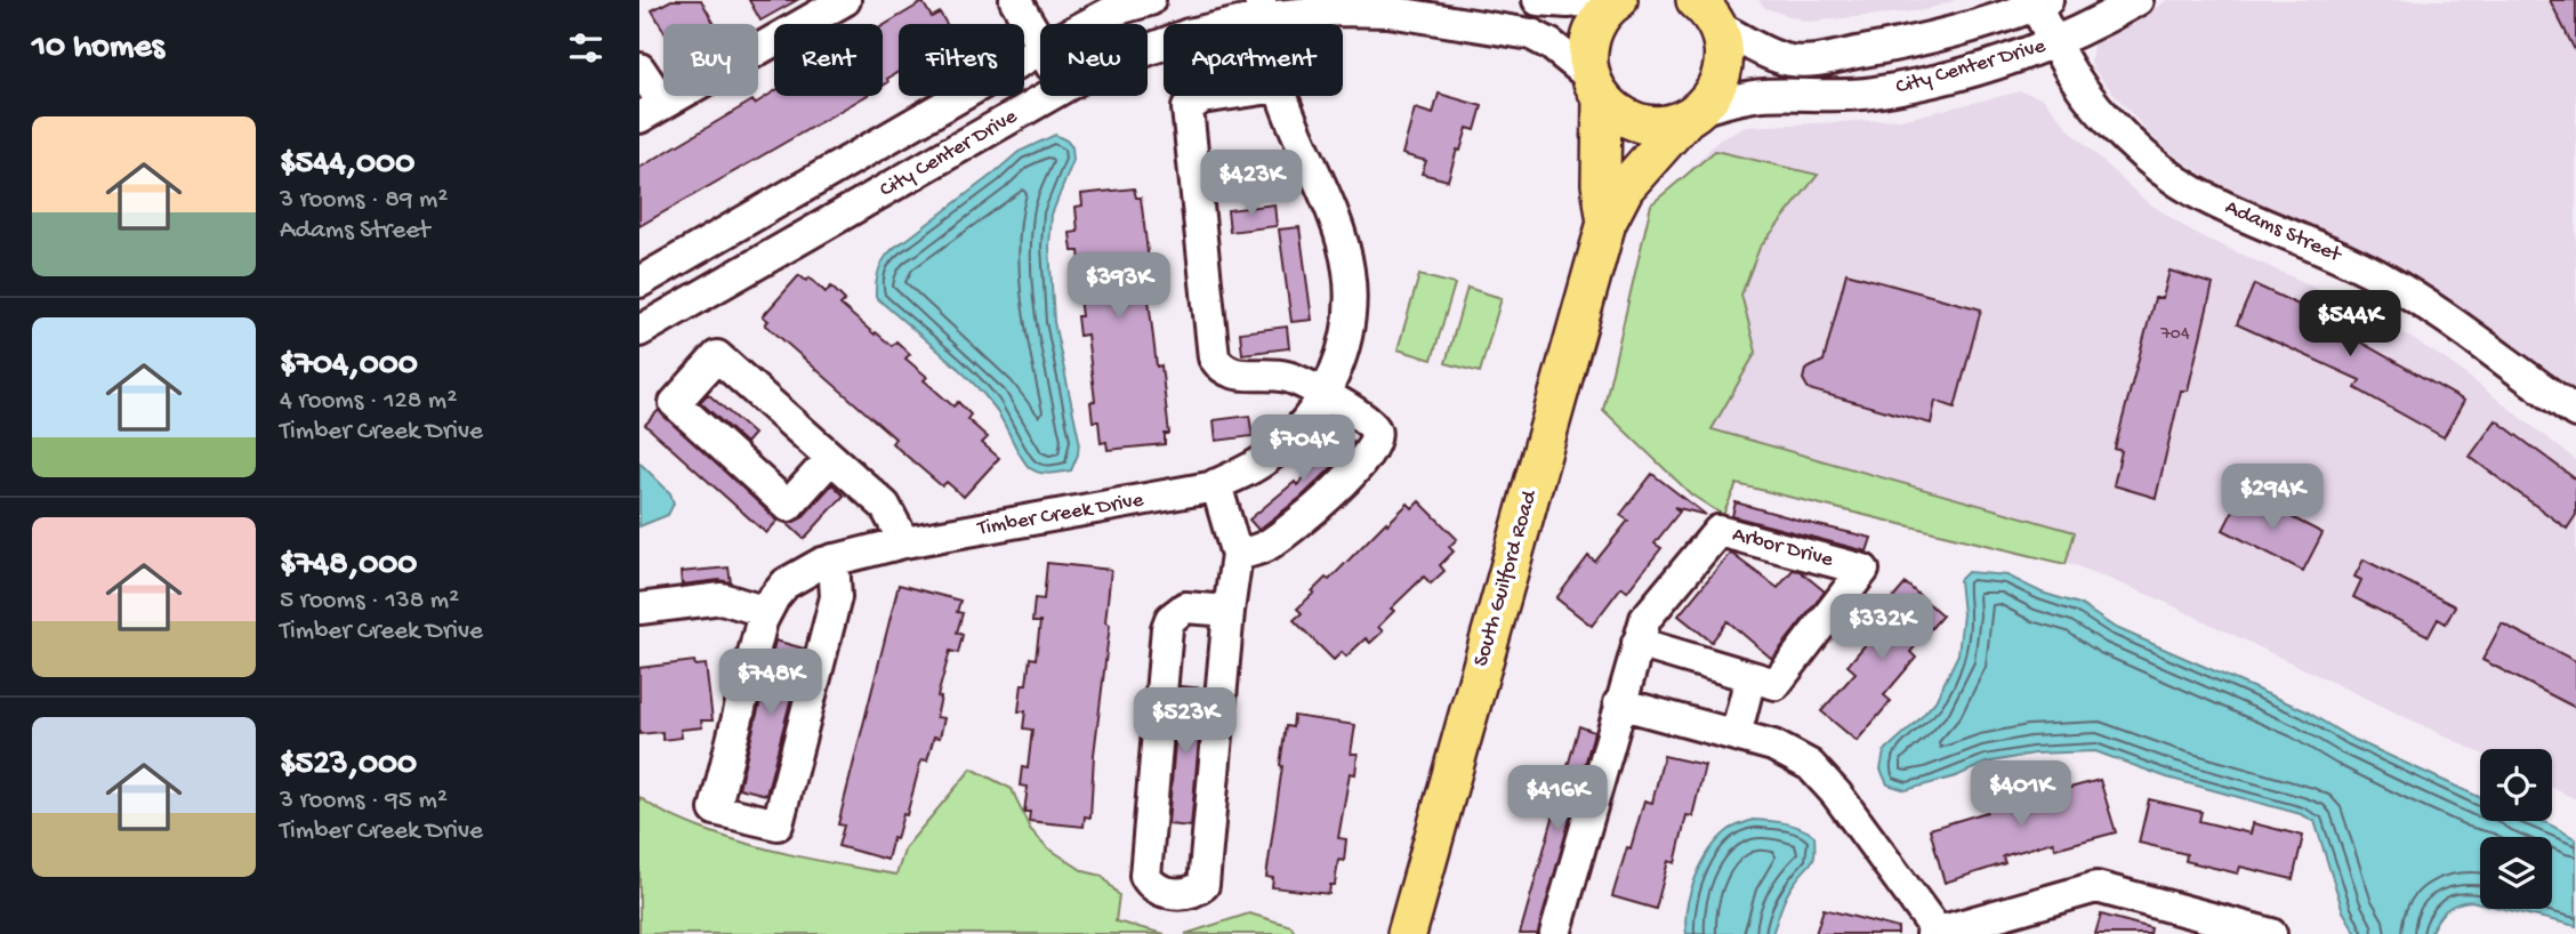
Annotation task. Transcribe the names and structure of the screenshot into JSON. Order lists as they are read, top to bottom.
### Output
{
  "streets": {
    "main road": ["South Guilford Road"],
    "street": [
      "City Center Drive",
      "Adams Street",
      "Timber Creek Drive",
      "Arbor Drive"
    ]
  },
  "crossings": [
    ["City Center Drive", "Adams Street"],
    ["City Center Drive", "South Guilford Road"]
  ],
  "house_numbers": ["704"],
  "page": {
    "heading": "10 homes",
    "chip": [
      "Buy",
      "Rent",
      "Filters",
      "New",
      "Apartment"
    ],
    "list": [
      {
        "name": "$544,000",
        "note": "3 rooms · 89 m² · Adams Street"
      },
      {
        "name": "$704,000",
        "note": "4 rooms · 128 m² · Timber Creek Drive"
      },
      {
        "name": "$748,000",
        "note": "5 rooms · 138 m² · Timber Creek Drive"
      },
      {
        "name": "$523,000",
        "note": "3 rooms · 95 m² · Timber Creek Drive"
      }
    ],
    "price": [
      "$423K",
      "$393K",
      "$544K",
      "$704K",
      "$294K",
      "$332K",
      "$748K",
      "$523K",
      "$401K",
      "$416K"
    ]
  }
}
